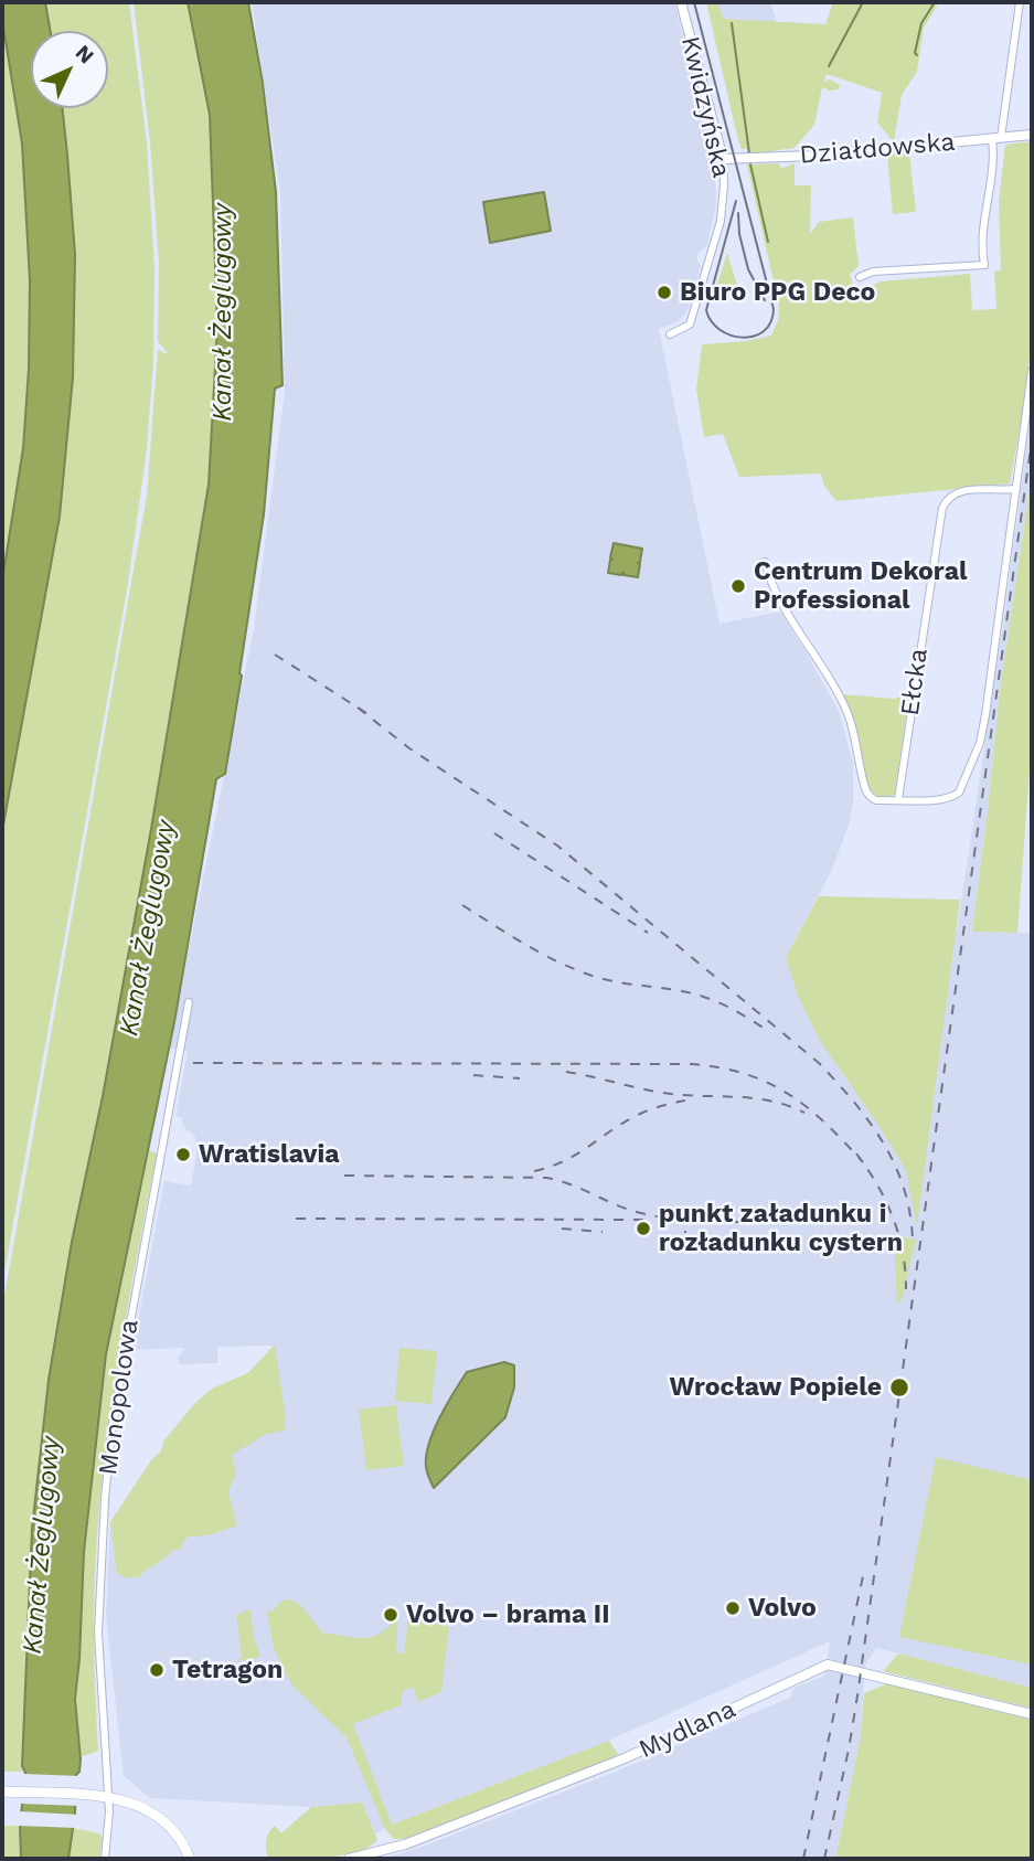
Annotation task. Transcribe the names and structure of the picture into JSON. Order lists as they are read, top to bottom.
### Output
{
  "streets": {
    "street": [
      "Kwidzyńska",
      "Działdowska",
      "Ełcka",
      "Monopolowa",
      "Mydlana"
    ]
  },
  "crossings": [
    ["Kwidzyńska", "Działdowska"]
  ],
  "water": ["Kanał Żeglugowy"],
  "places": [
    "Biuro PPG Deco",
    "Centrum Dekoral Professional",
    "Wratislavia",
    "punkt załadunku i rozładunku cystern",
    "Wrocław Popiele",
    "Volvo",
    "Volvo – brama II",
    "Tetragon"
  ],
  "north": "top right"
}
